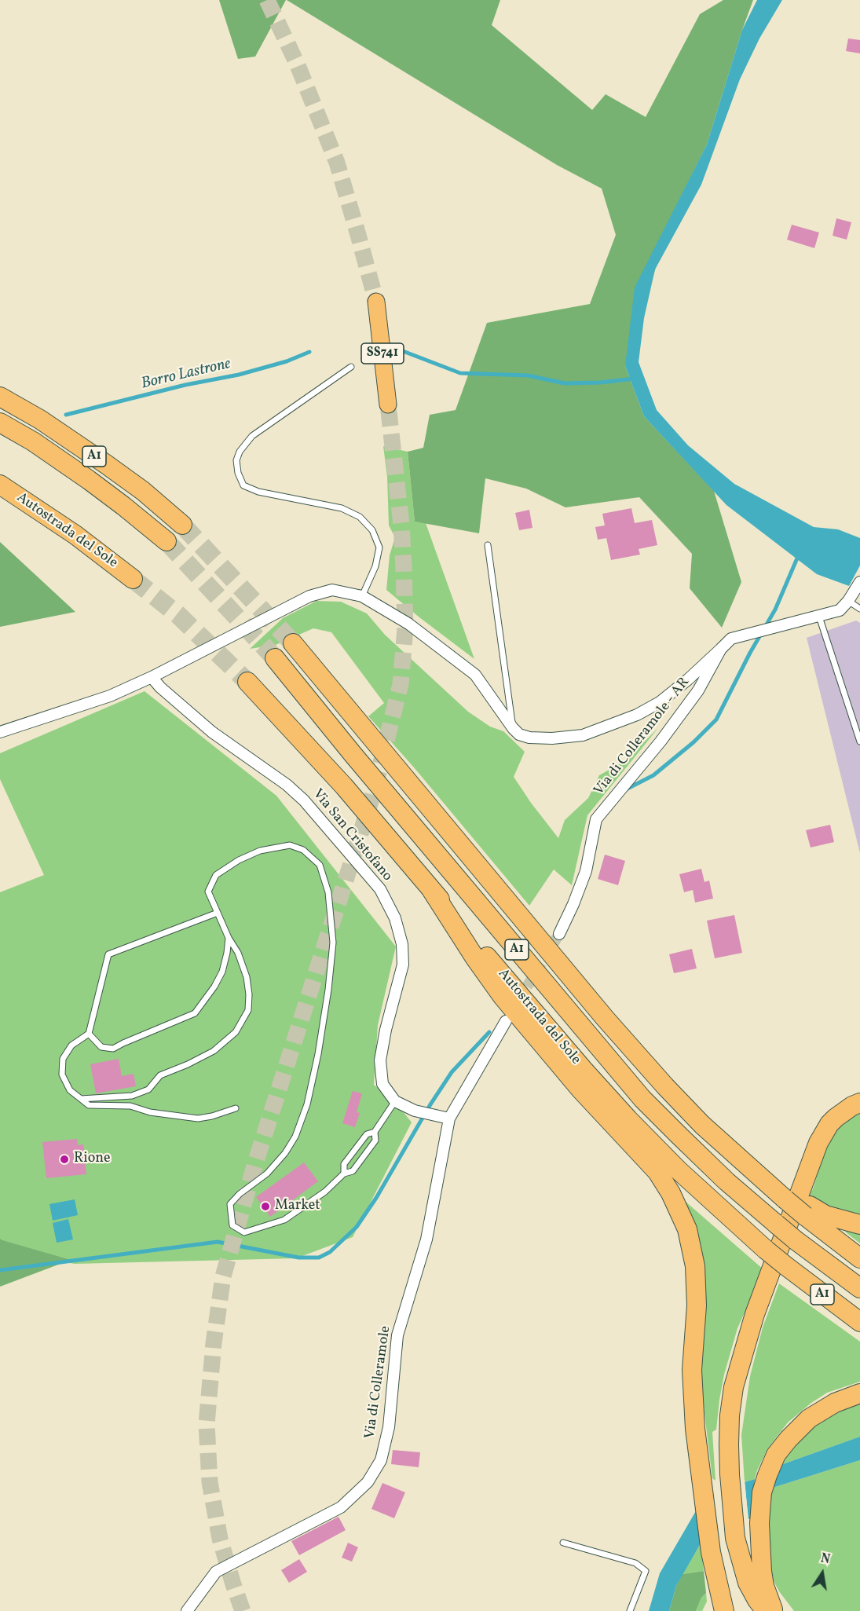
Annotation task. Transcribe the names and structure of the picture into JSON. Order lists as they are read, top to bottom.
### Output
{
  "streets": {
    "highway": ["A1", "Autostrada del Sole"],
    "main road": ["SS741"],
    "street": ["Via di Colleramole - AR", "Via San Cristofano", "Via di Colleramole"]
  },
  "water": ["Borro Lastrone"],
  "places": ["Rione", "Market"],
  "north": "top"
}
